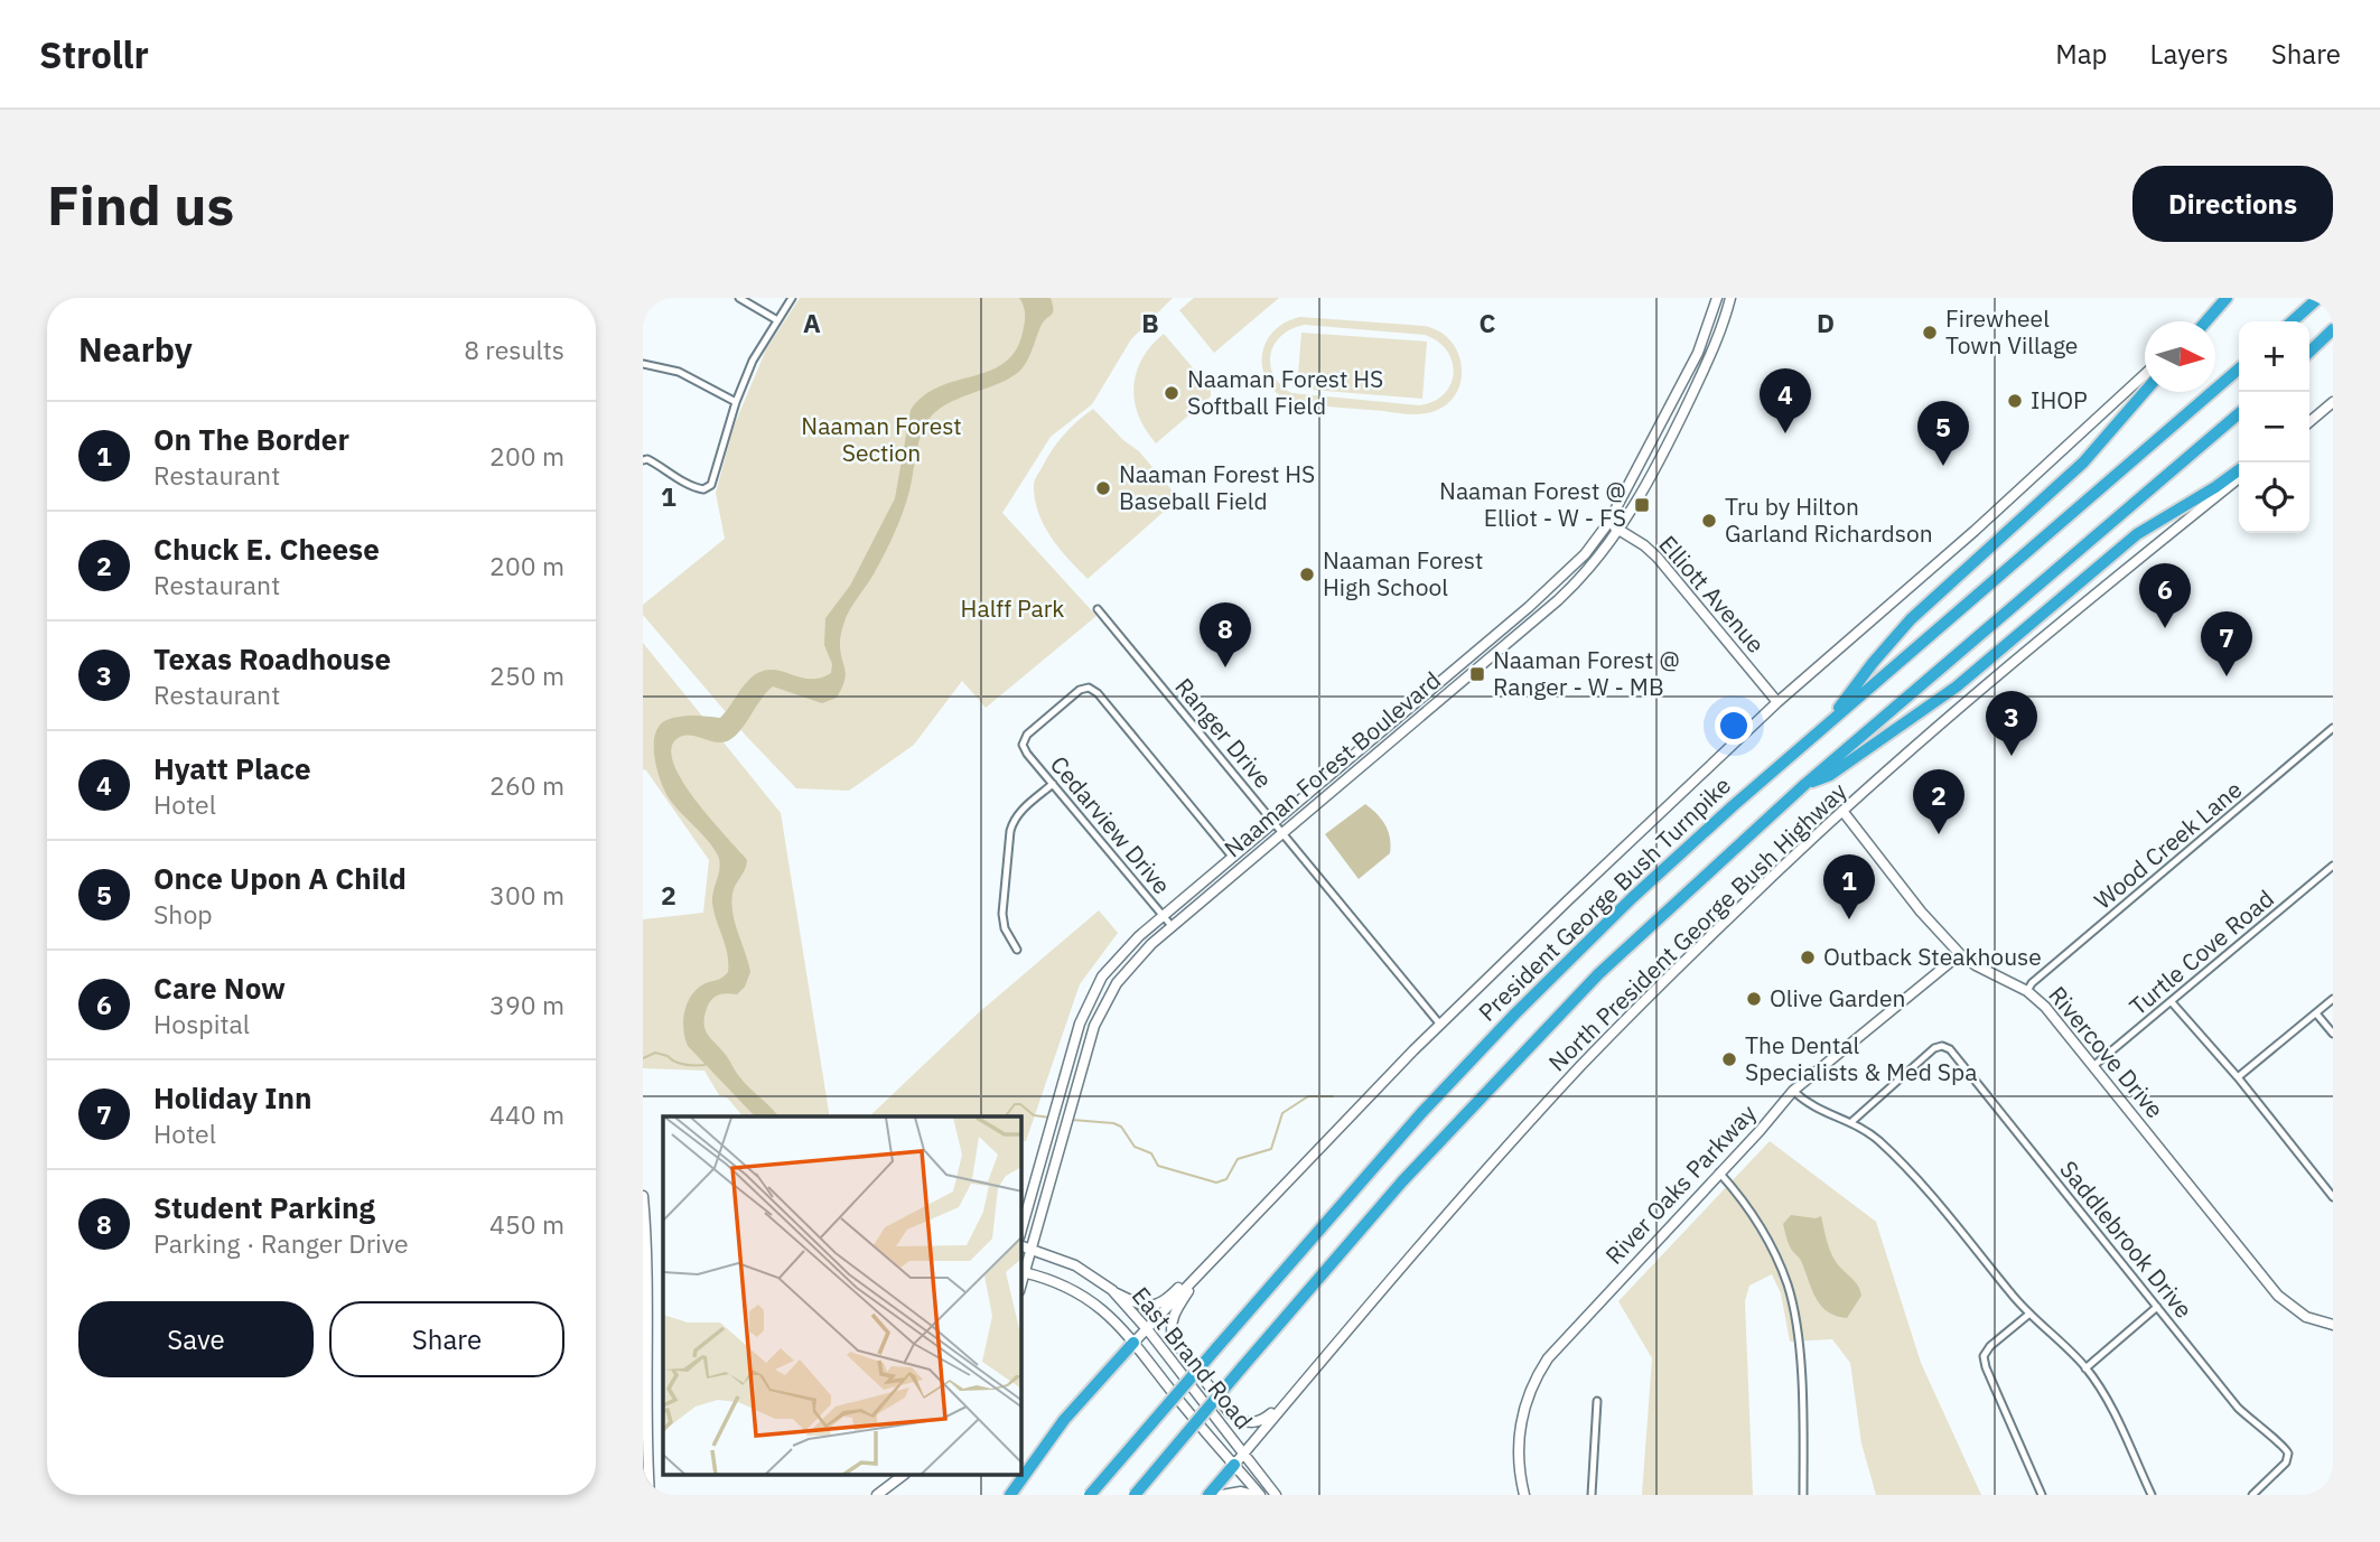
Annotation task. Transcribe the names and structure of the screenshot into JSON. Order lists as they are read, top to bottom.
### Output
{
  "streets": {
    "highway": ["President George Bush Turnpike"],
    "main road": [
      "Elliott Avenue",
      "Naaman Forest Boulevard",
      "North President George Bush Highway",
      "Rivercove Drive",
      "River Oaks Parkway",
      "East Brand Road"
    ],
    "street": [
      "Ranger Drive",
      "Cedarview Drive",
      "Wood Creek Lane",
      "Turtle Cove Road",
      "Saddlebrook Drive"
    ]
  },
  "crossings": [
    ["Elliott Avenue", "Naaman Forest Boulevard"],
    ["Ranger Drive", "Naaman Forest Boulevard"],
    ["Naaman Forest Boulevard", "Cedarview Drive"],
    ["Naaman Forest Boulevard", "East Brand Road"],
    ["Wood Creek Lane", "Rivercove Drive"],
    ["North President George Bush Highway", "Rivercove Drive"],
    ["North President George Bush Highway", "East Brand Road"],
    ["Turtle Cove Road", "Rivercove Drive"],
    ["Rivercove Drive", "River Oaks Parkway"]
  ],
  "parks": ["Naaman Forest Section", "Halff Park"],
  "places": {
    "other": [
      "Firewheel Town Village",
      "Naaman Forest HS Softball Field",
      "IHOP",
      "Naaman Forest HS Baseball Field",
      "Tru by Hilton Garland Richardson",
      "Naaman Forest High School",
      "Outback Steakhouse",
      "Olive Garden",
      "The Dental Specialists & Med Spa"
    ],
    "transit": ["Naaman Forest @ Elliot - W - FS", "Naaman Forest @ Ranger - W - MB"]
  },
  "north": "right",
  "page": {
    "header": "Strollr",
    "nav": ["Map", "Layers", "Share"],
    "buttons": [
      "Directions",
      ["Save", "Share"]
    ],
    "title": "Find us",
    "heading": ["Nearby", "8 results"],
    "map_buttons": ["+", "−"],
    "pins": [
      "4",
      "5",
      "6",
      "8",
      "7",
      "3",
      "2",
      "1"
    ],
    "list": [
      {
        "mark": "1",
        "name": "On The Border",
        "note": "Restaurant",
        "value": "200 m"
      },
      {
        "mark": "2",
        "name": "Chuck E. Cheese",
        "note": "Restaurant",
        "value": "200 m"
      },
      {
        "mark": "3",
        "name": "Texas Roadhouse",
        "note": "Restaurant",
        "value": "250 m"
      },
      {
        "mark": "4",
        "name": "Hyatt Place",
        "note": "Hotel",
        "value": "260 m"
      },
      {
        "mark": "5",
        "name": "Once Upon A Child",
        "note": "Shop",
        "value": "300 m"
      },
      {
        "mark": "6",
        "name": "Care Now",
        "note": "Hospital",
        "value": "390 m"
      },
      {
        "mark": "7",
        "name": "Holiday Inn",
        "note": "Hotel",
        "value": "440 m"
      },
      {
        "mark": "8",
        "name": "Student Parking",
        "note": "Parking · Ranger Drive",
        "value": "450 m"
      }
    ]
  },
  "grid": {
    "columns": [
      "A",
      "B",
      "C",
      "D"
    ],
    "rows": ["1", "2"]
  }
}
